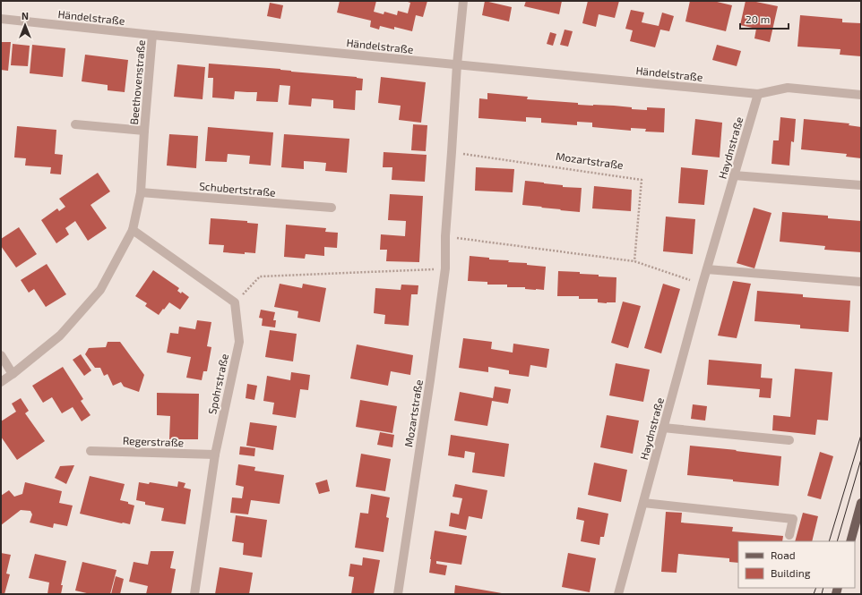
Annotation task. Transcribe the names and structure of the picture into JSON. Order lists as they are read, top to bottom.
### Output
{
  "streets": {
    "street": [
      "Händelstraße",
      "Beethovenstraße",
      "Haydnstraße",
      "Mozartstraße",
      "Schubertstraße",
      "Spohrstraße",
      "Regerstraße"
    ]
  },
  "crossings": [
    ["Händelstraße", "Beethovenstraße"],
    ["Händelstraße", "Haydnstraße"],
    ["Händelstraße", "Mozartstraße"],
    ["Beethovenstraße", "Schubertstraße"],
    ["Spohrstraße", "Regerstraße"]
  ],
  "legend": ["Road", "Building"],
  "scale_bar": "20 m",
  "north": "top"
}
